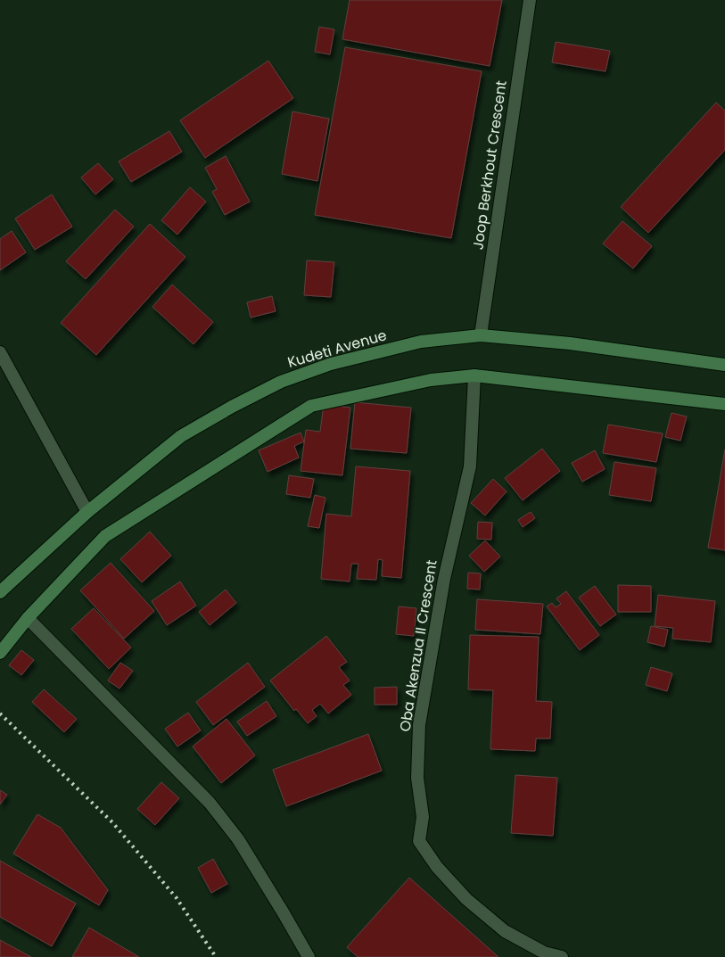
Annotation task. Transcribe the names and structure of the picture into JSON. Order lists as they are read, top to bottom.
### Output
{
  "streets": {
    "main road": ["Kudeti Avenue"],
    "street": ["Joop Berkhout Crescent", "Oba Akenzua II Crescent"]
  },
  "crossings": [
    ["Joop Berkhout Crescent", "Kudeti Avenue"]
  ]
}
